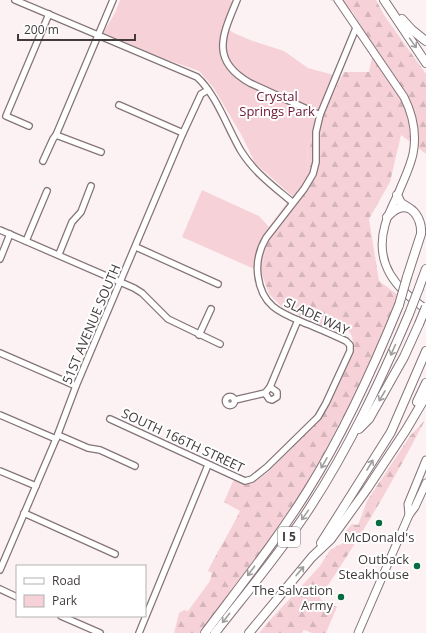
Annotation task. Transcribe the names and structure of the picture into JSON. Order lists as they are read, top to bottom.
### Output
{
  "streets": {
    "highway": ["I 5"],
    "street": ["SLADE WAY", "51ST AVENUE SOUTH", "SOUTH 166TH STREET"]
  },
  "crossings": [
    ["SLADE WAY", "SOUTH 166TH STREET"]
  ],
  "parks": ["Crystal Springs Park"],
  "places": ["McDonald's", "Outback Steakhouse", "The Salvation Army"],
  "legend": ["Road", "Park"],
  "scale_bar": "200 m"
}
